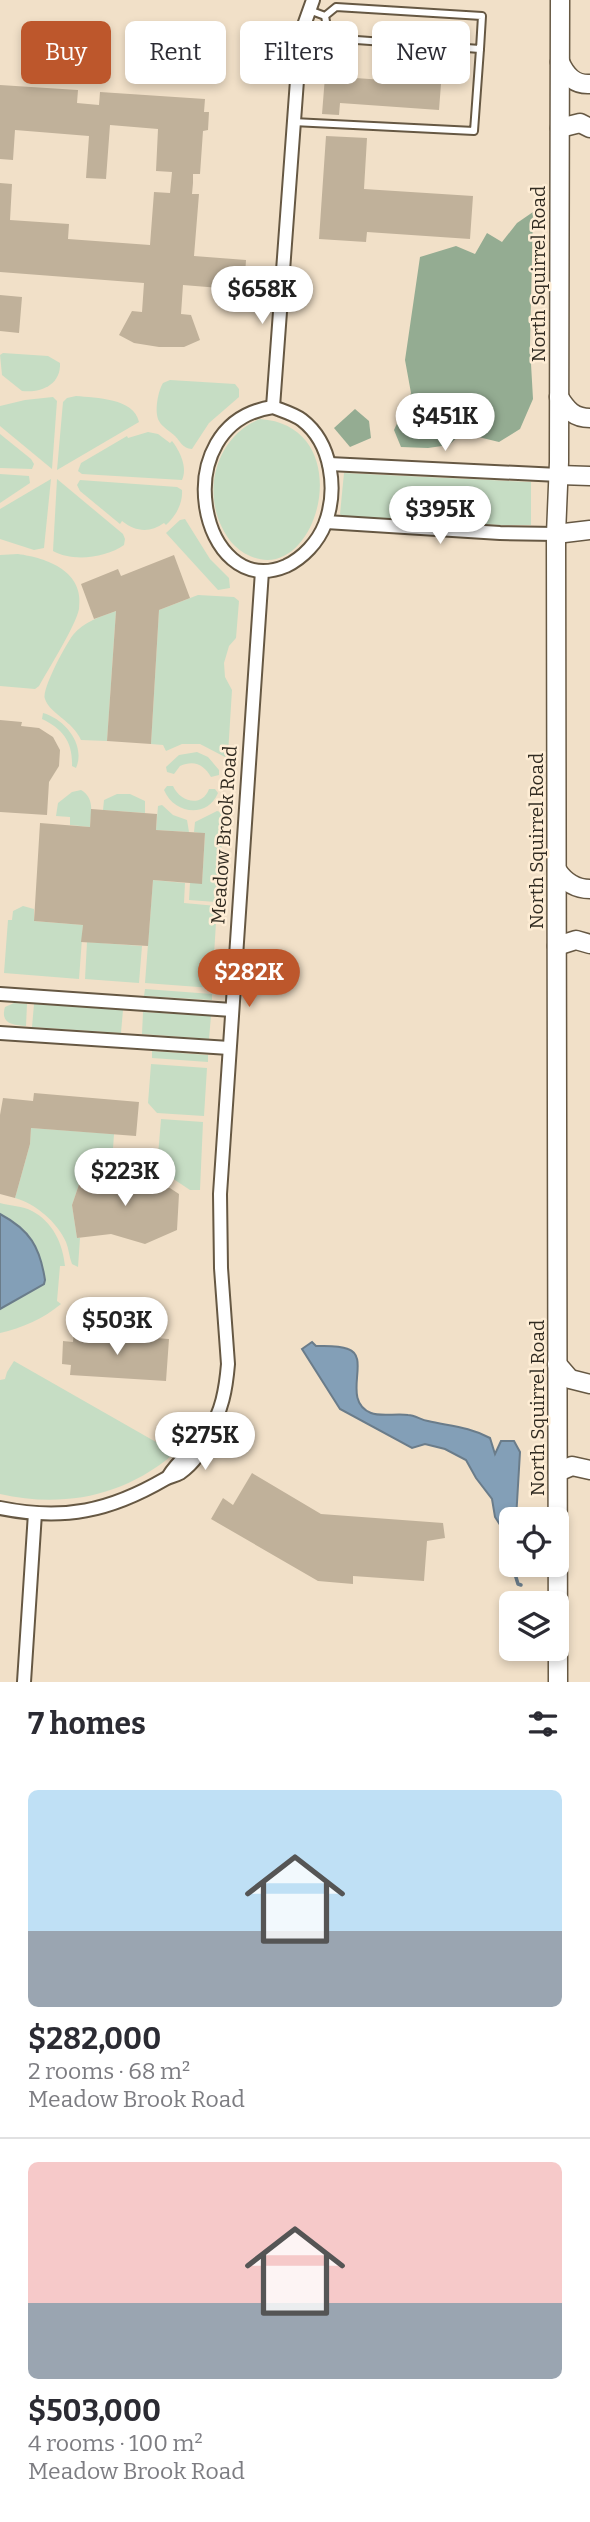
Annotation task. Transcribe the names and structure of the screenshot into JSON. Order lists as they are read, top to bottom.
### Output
{
  "streets": {
    "main road": ["North Squirrel Road"],
    "street": ["Meadow Brook Road"]
  },
  "page": {
    "chip": [
      "Buy",
      "Rent",
      "Filters",
      "New"
    ],
    "price": [
      "$658K",
      "$451K",
      "$395K",
      "$282K",
      "$223K",
      "$503K",
      "$275K"
    ],
    "heading": "7 homes",
    "list": [
      {
        "name": "$282,000",
        "note": "2 rooms · 68 m² · Meadow Brook Road"
      },
      {
        "name": "$503,000",
        "note": "4 rooms · 100 m² · Meadow Brook Road"
      }
    ]
  }
}
